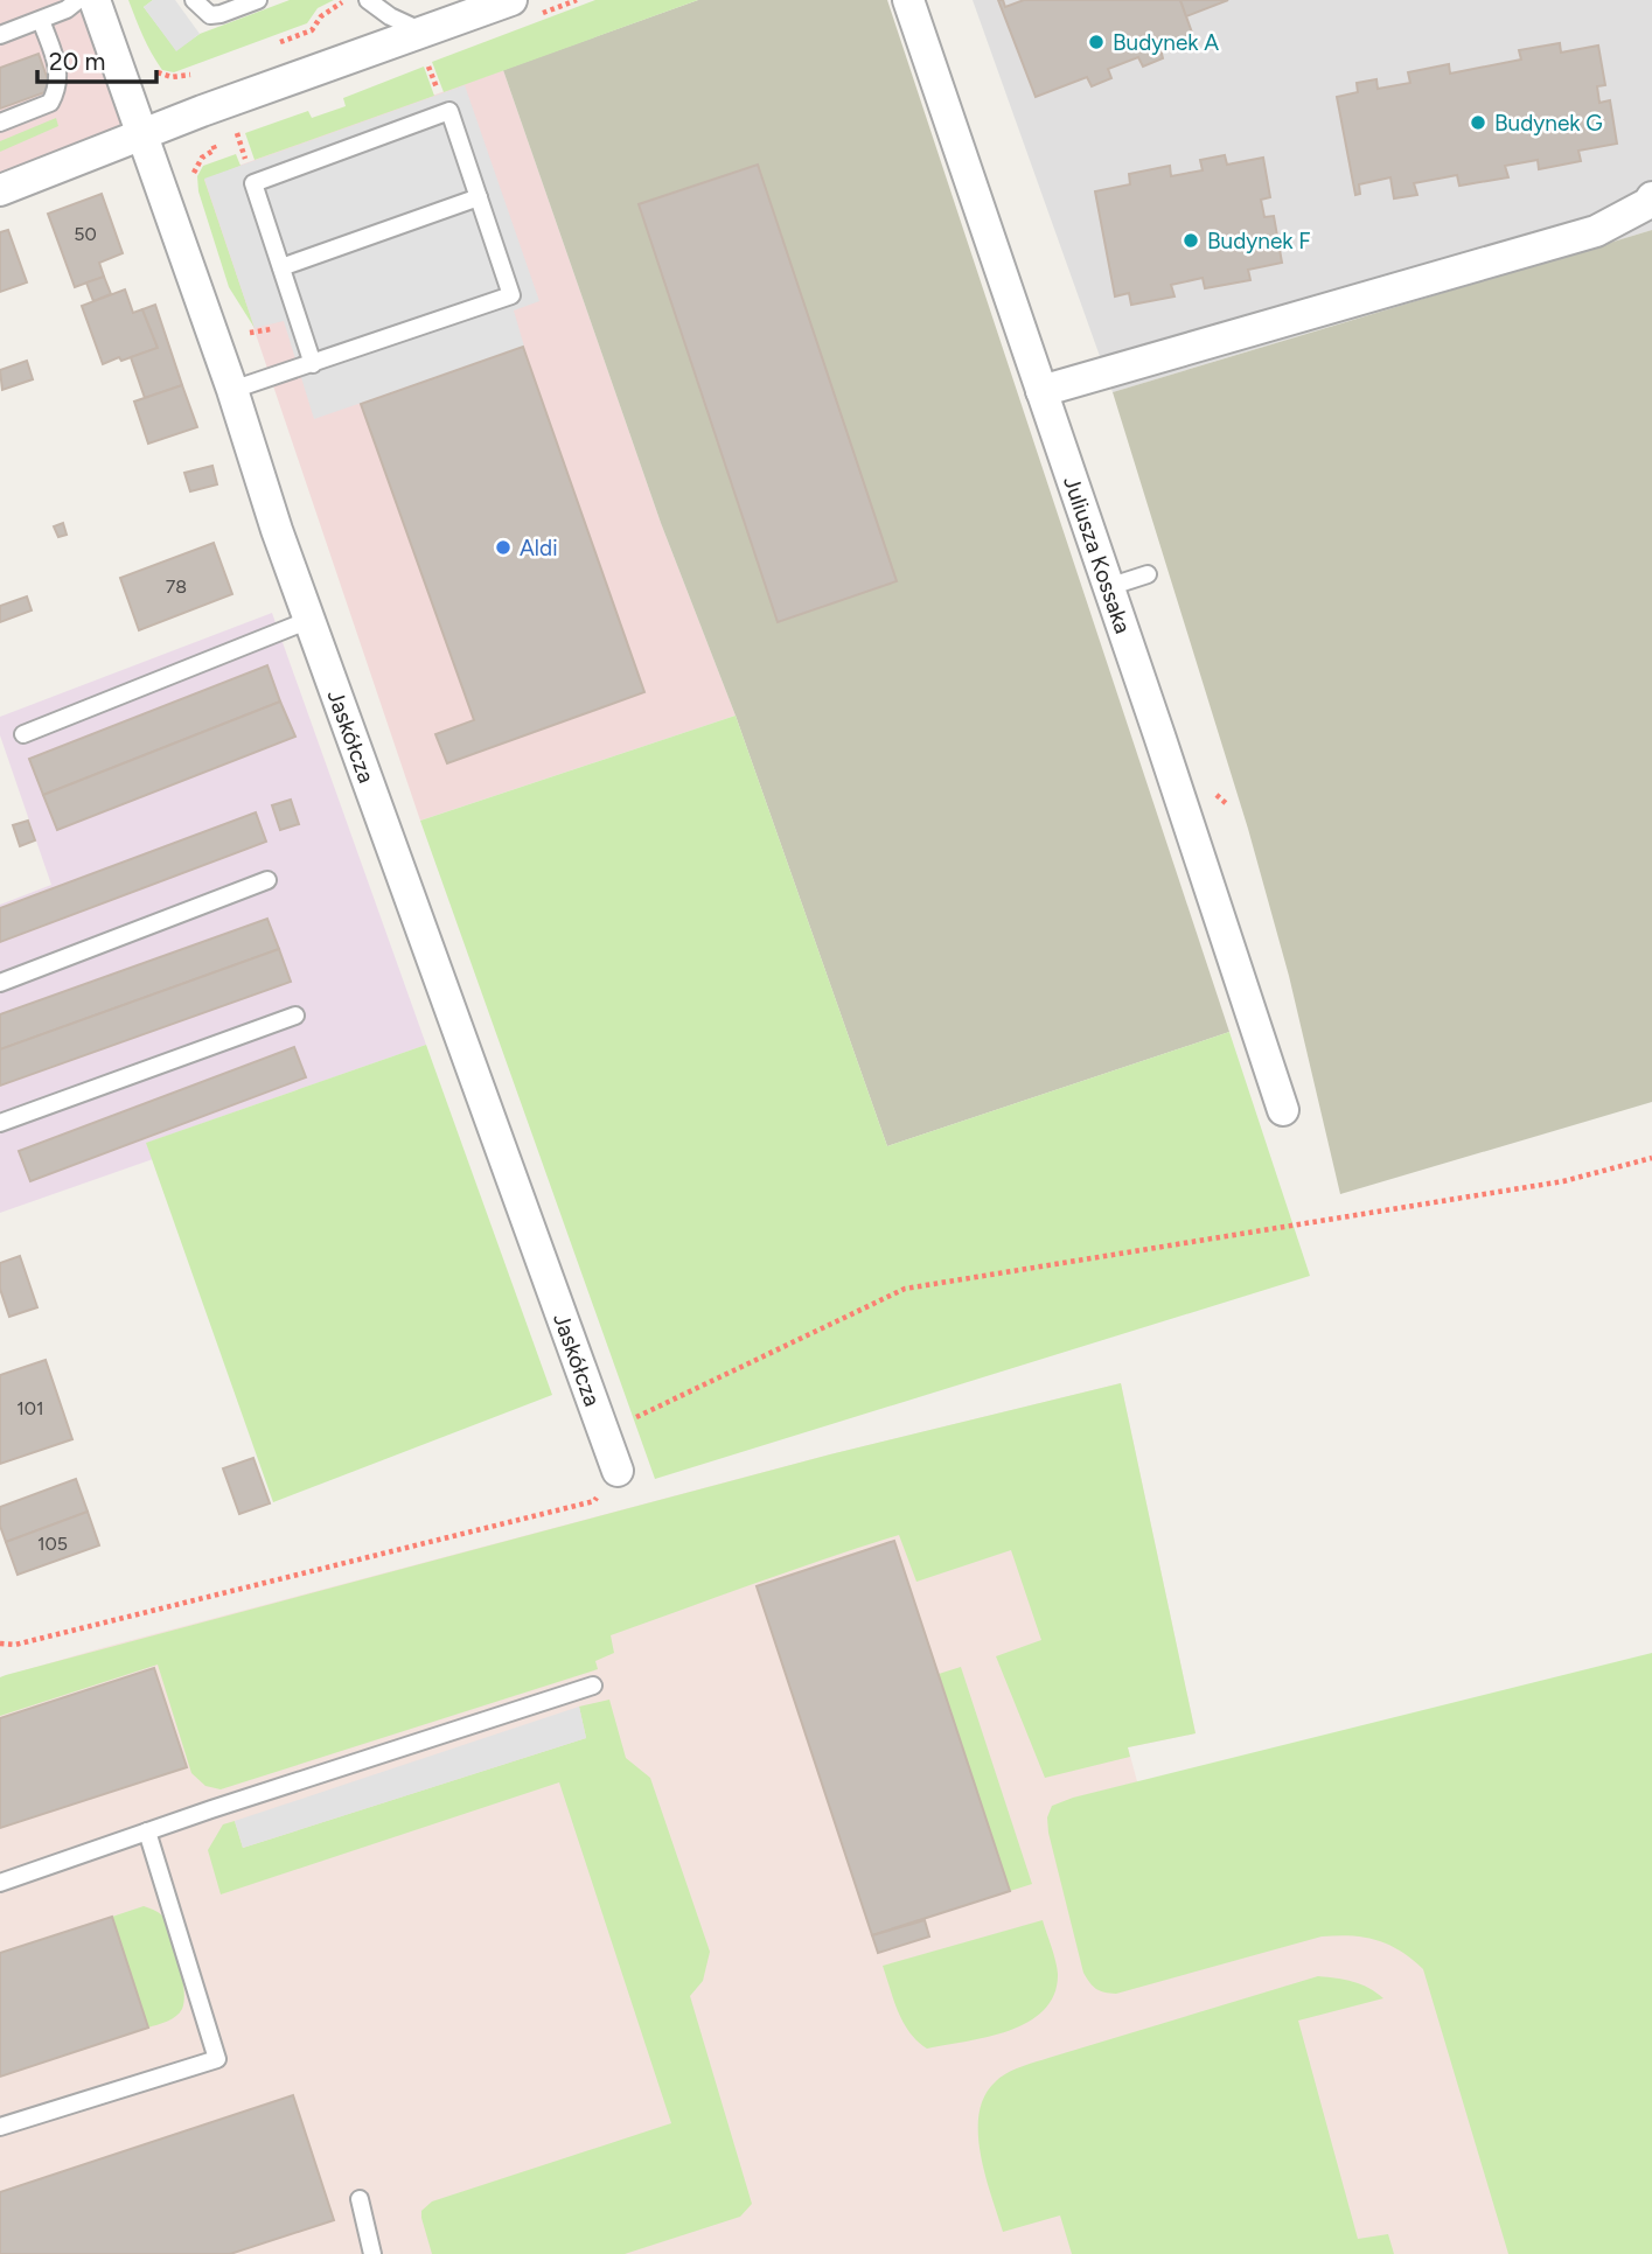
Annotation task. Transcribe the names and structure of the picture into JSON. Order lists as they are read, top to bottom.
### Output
{
  "streets": {
    "street": ["Juliusza Kossaka", "Jaskółcza"]
  },
  "places": [
    "Budynek A",
    "Budynek G",
    "Budynek F",
    "Aldi"
  ],
  "house_numbers": [
    "50",
    "78",
    "101",
    "105"
  ],
  "scale_bar": "20 m"
}
